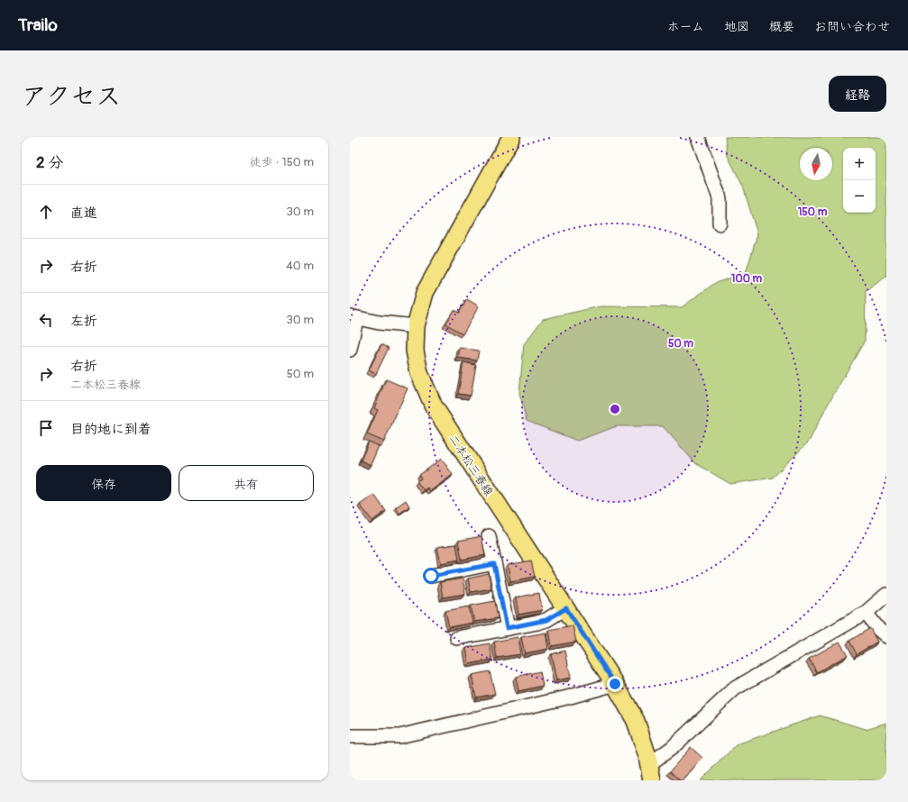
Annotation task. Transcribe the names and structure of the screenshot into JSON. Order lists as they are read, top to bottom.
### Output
{
  "streets": {
    "main road": ["二本松三春線"]
  },
  "north": "bottom",
  "page": {
    "header": "Trailo",
    "nav": [
      "ホーム",
      "地図",
      "概要",
      "お問い合わせ"
    ],
    "title": "アクセス",
    "buttons": [
      "経路",
      ["保存", "共有"]
    ],
    "heading": ["2 分", "徒歩 · 150 m"],
    "map_buttons": ["+", "−"],
    "list": [
      ["直進", "30 m"],
      ["右折", "40 m"],
      ["左折", "30 m"],
      ["右折", "二本松三春線", "50 m"],
      "目的地に到着"
    ]
  },
  "rings": ["150 m", "100 m", "50 m"]
}
